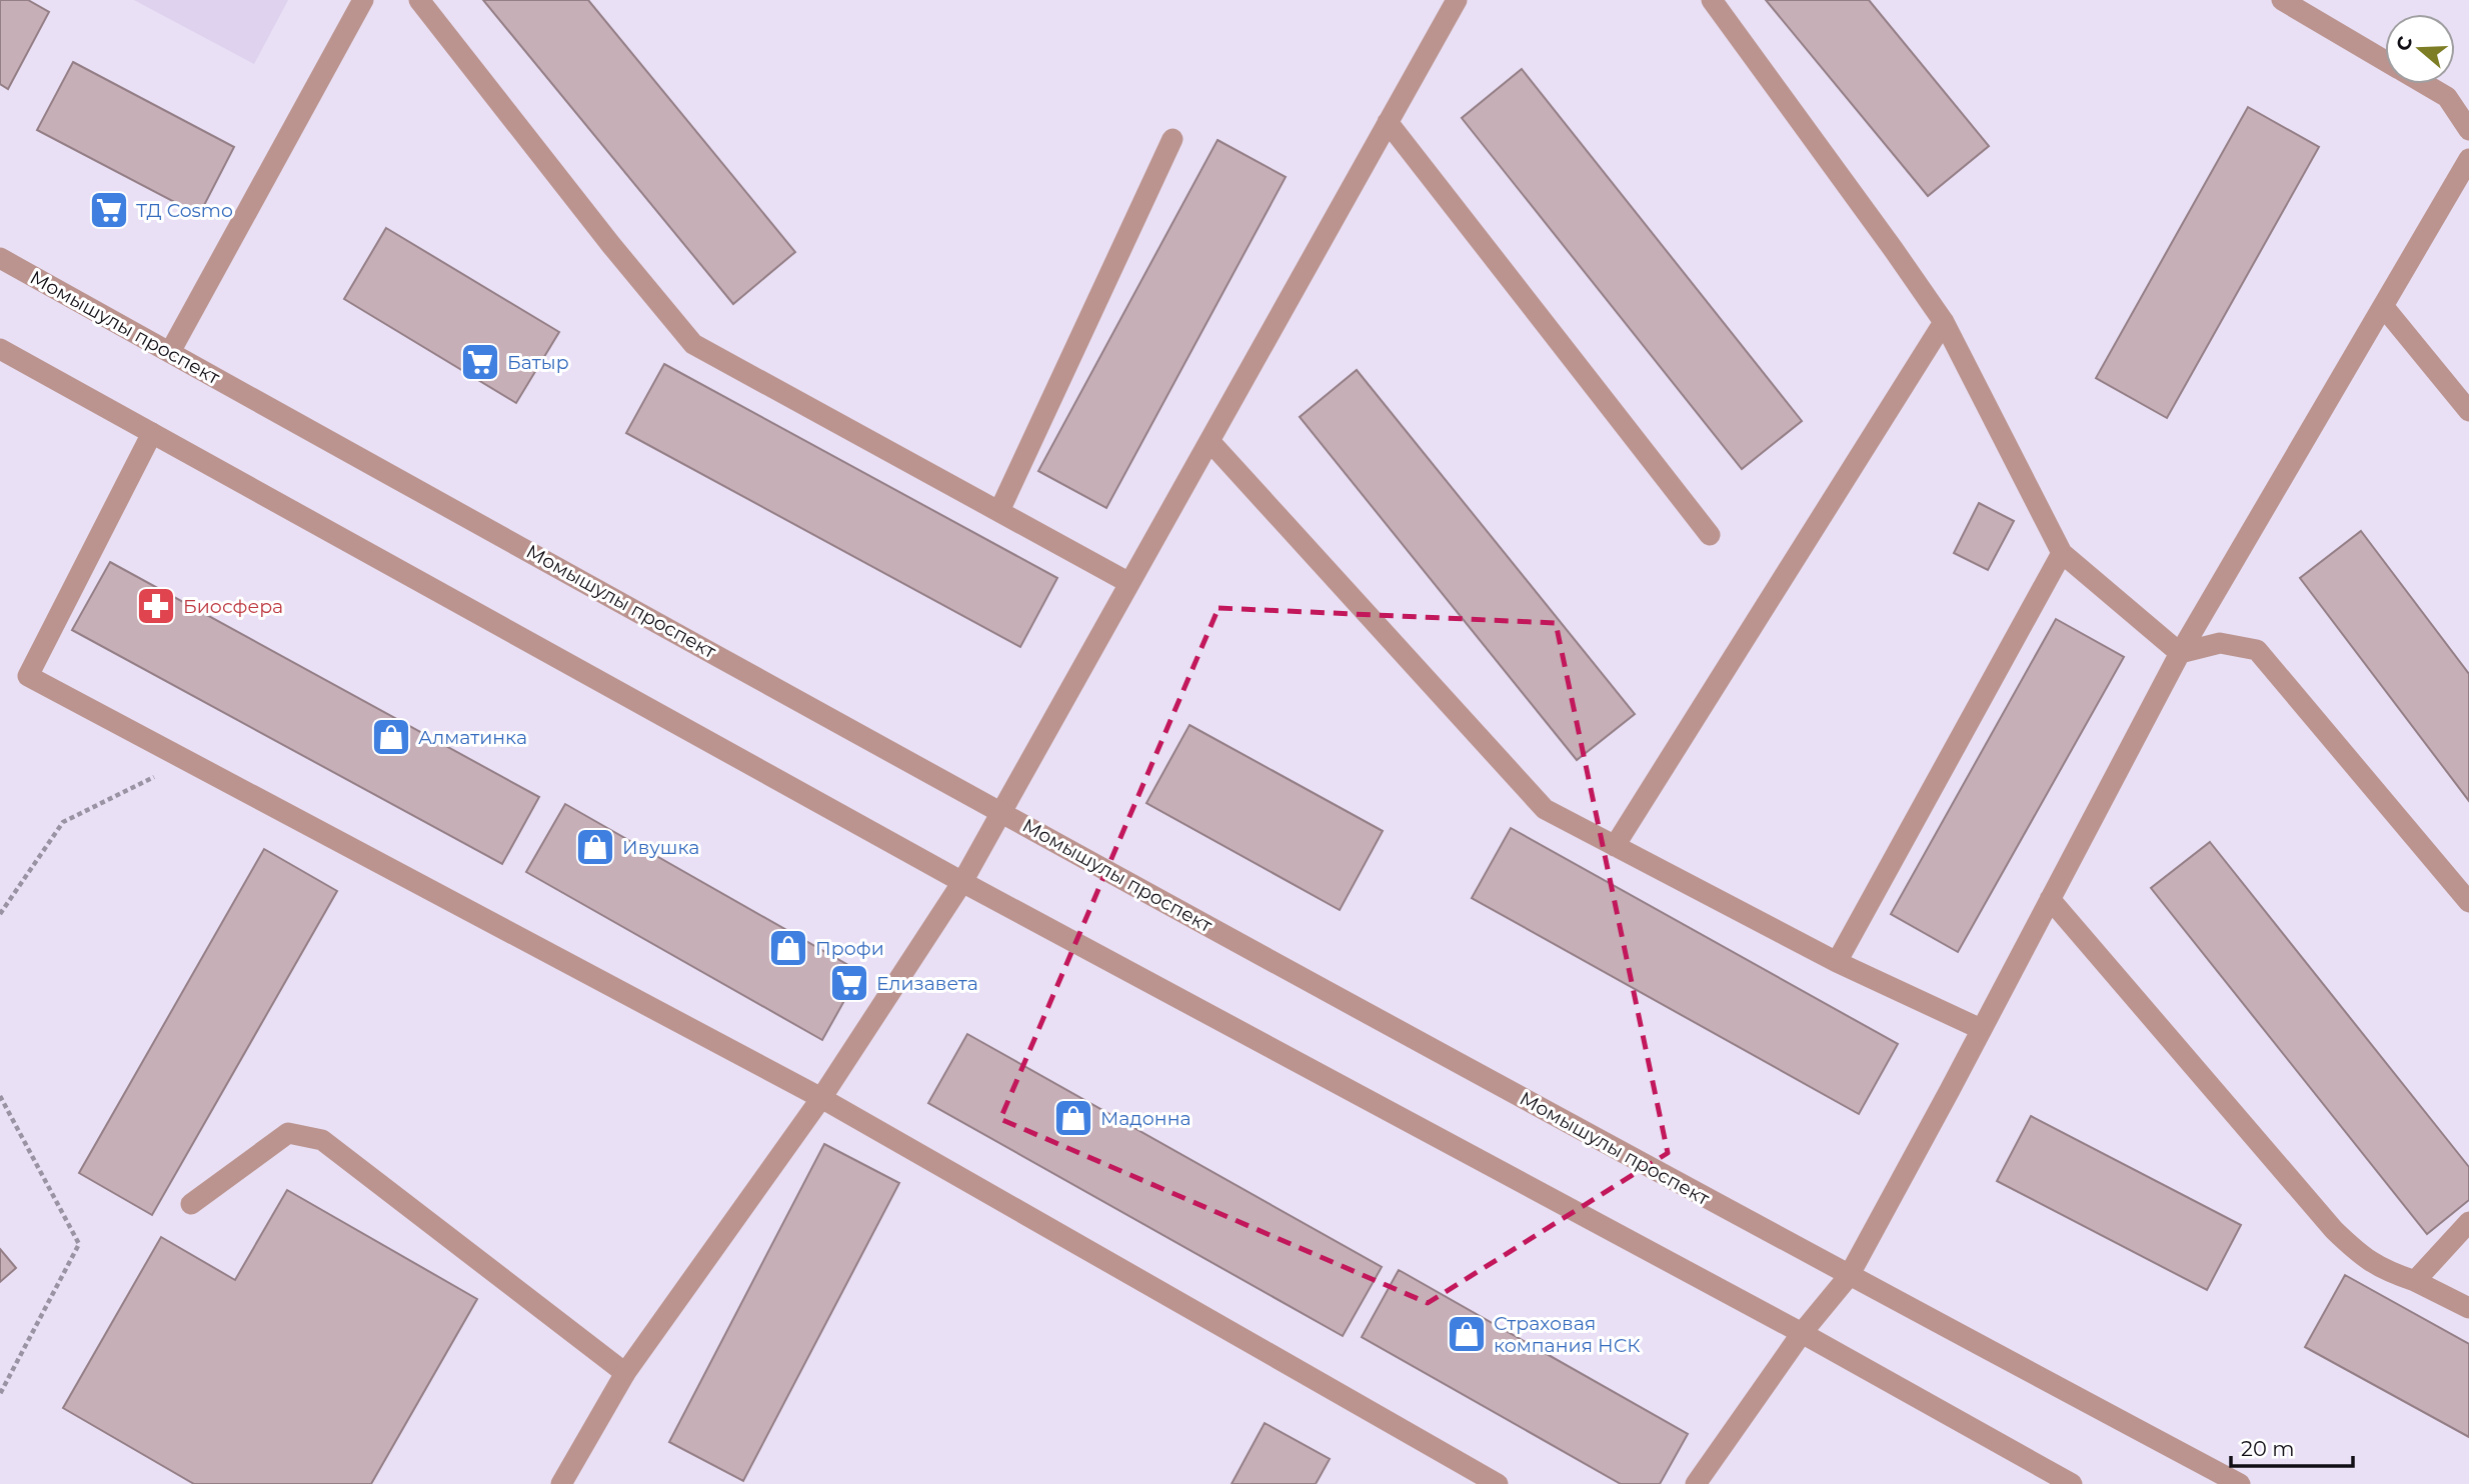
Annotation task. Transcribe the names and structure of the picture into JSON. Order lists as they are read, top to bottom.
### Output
{
  "streets": {
    "street": ["Момышулы проспект"]
  },
  "places": {
    "supermarket": ["ТД Cosmo", "Батыр", "Елизавета"],
    "pharmacy": ["Биосфера"],
    "shop": [
      "Алматинка",
      "Ивушка",
      "Профи",
      "Мадонна",
      "Страховая компания НСК"
    ]
  },
  "scale_bar": "20 m",
  "north": "left"
}
